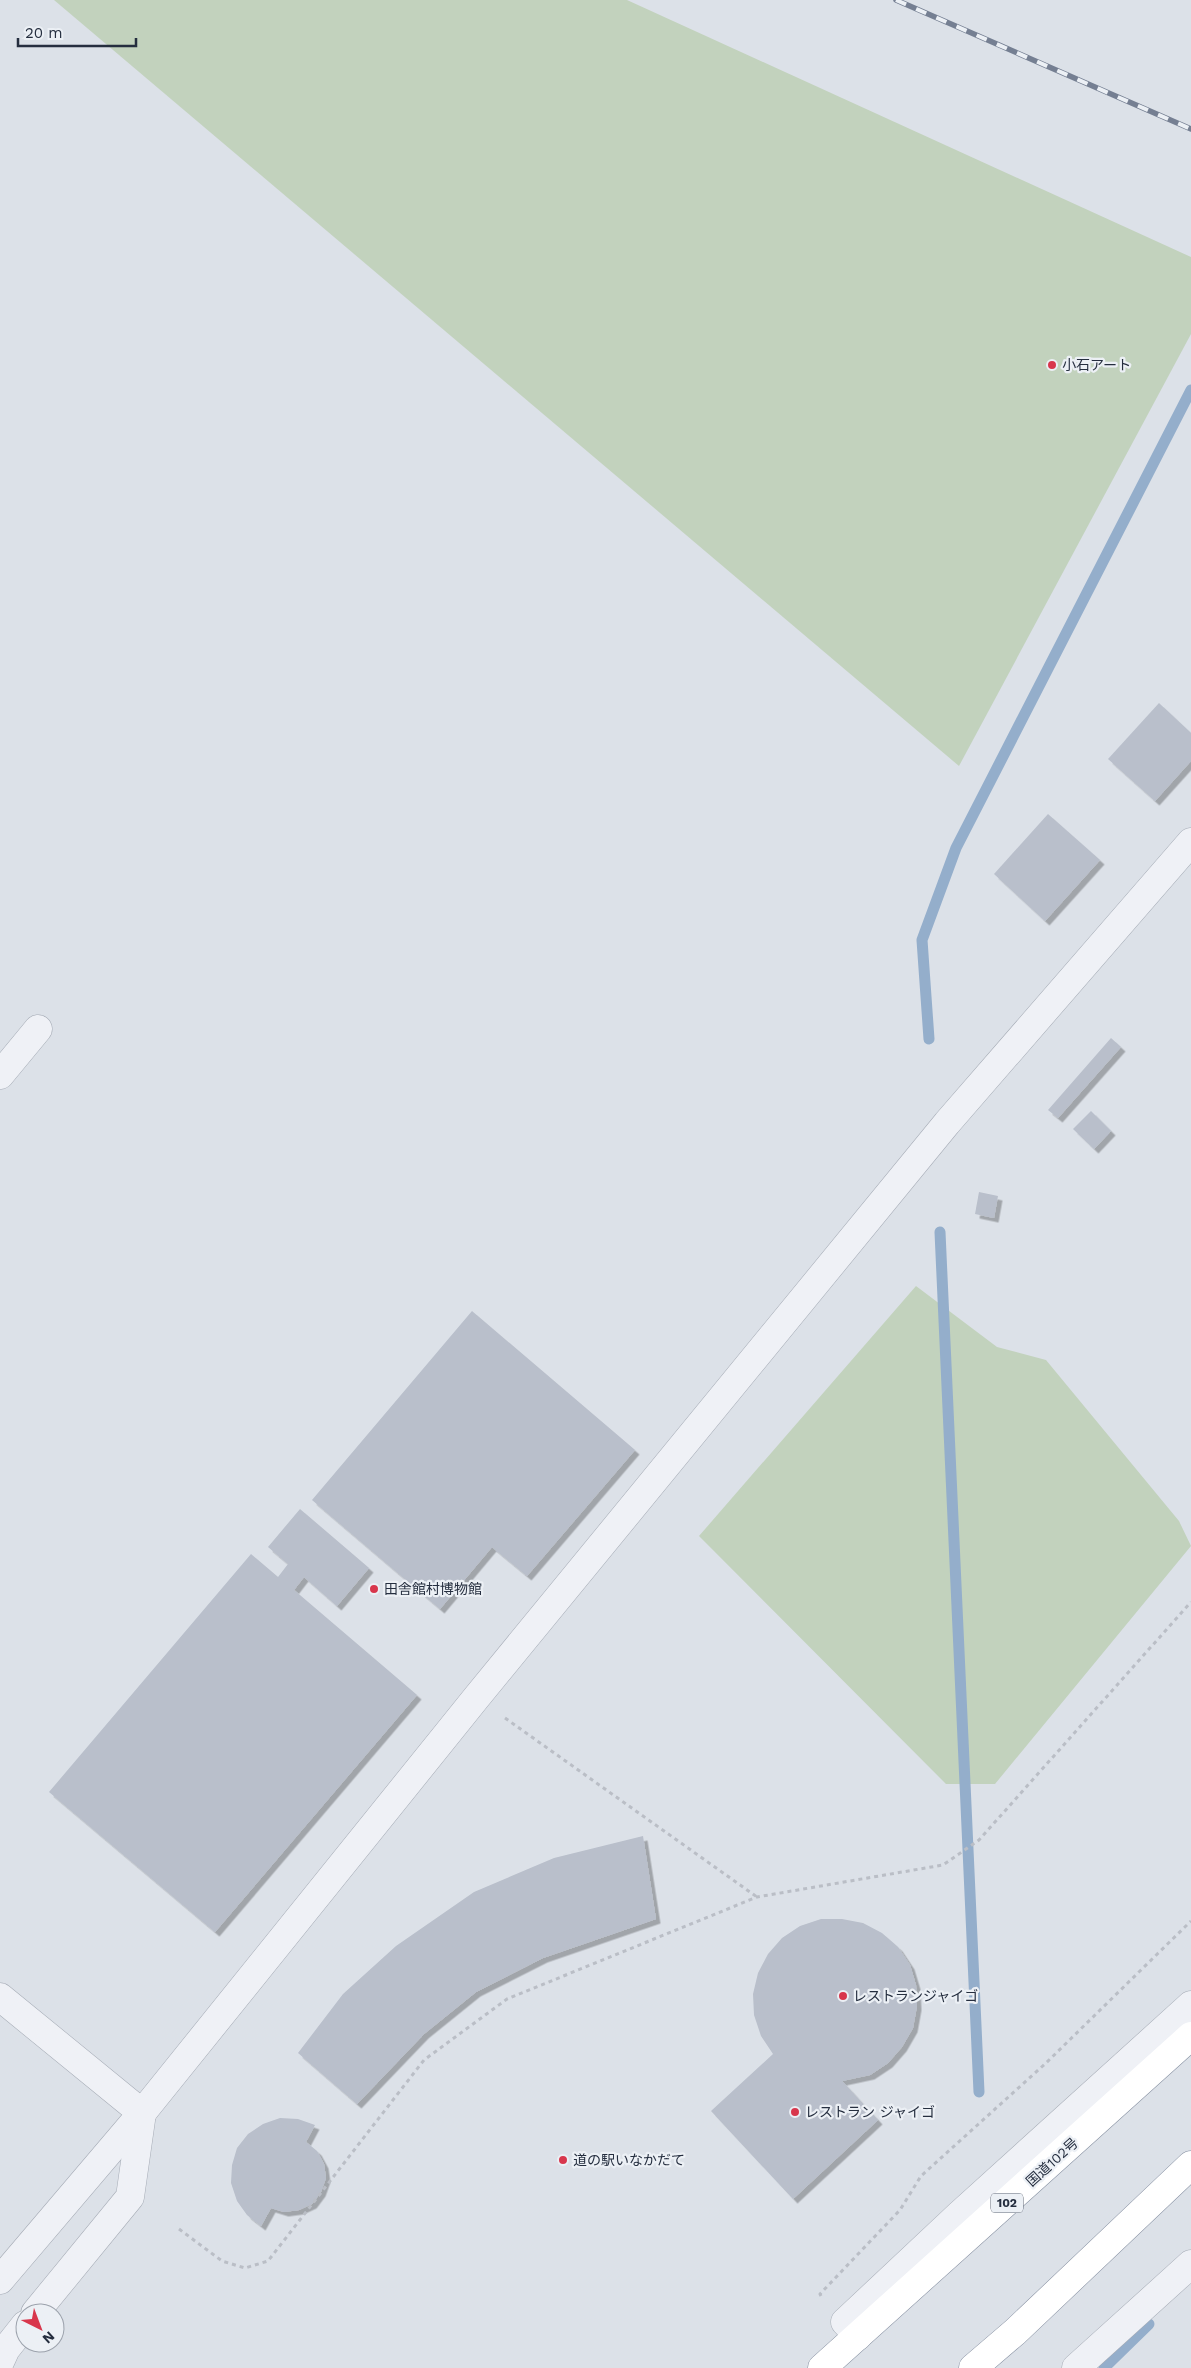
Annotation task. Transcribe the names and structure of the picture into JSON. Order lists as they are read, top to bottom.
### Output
{
  "streets": {
    "highway": ["国道102号", "102"]
  },
  "places": [
    "小石アート",
    "田舎館村博物館",
    "レストランジャイゴ",
    "レストラン ジャイゴ",
    "道の駅いなかだて"
  ],
  "scale_bar": "20 m",
  "north": "bottom right"
}
